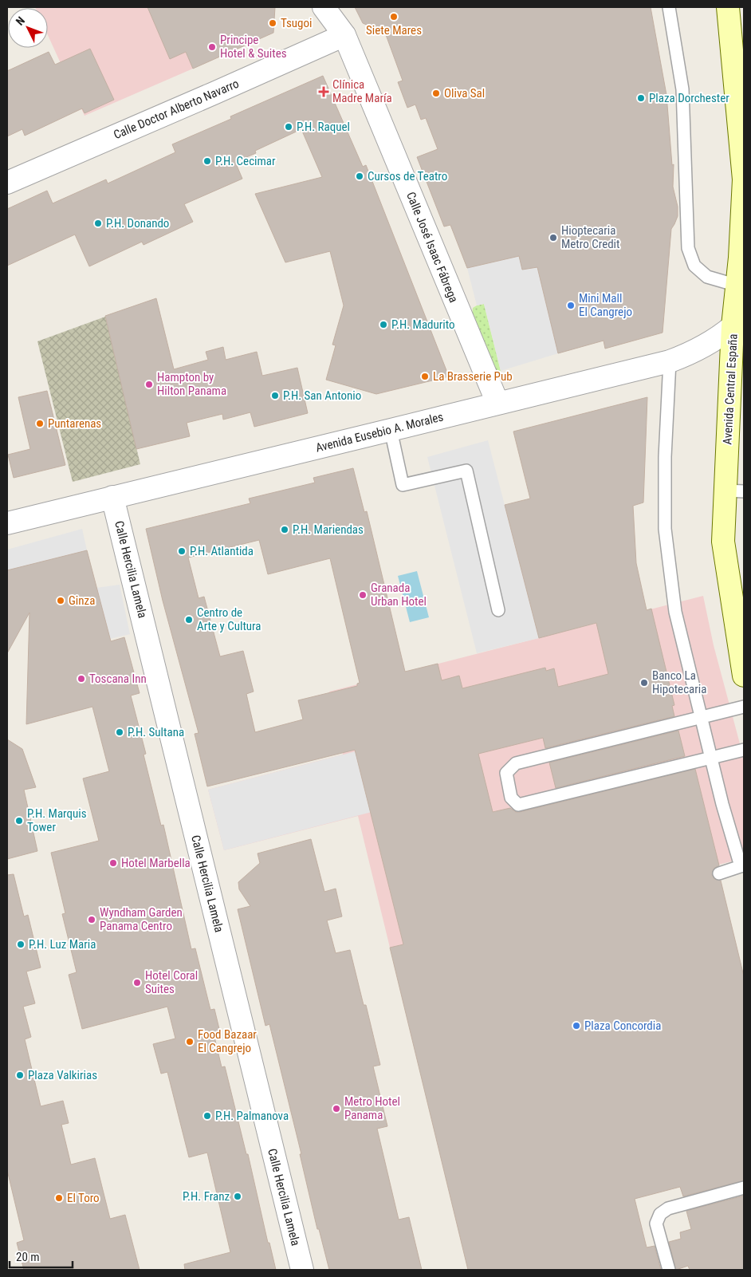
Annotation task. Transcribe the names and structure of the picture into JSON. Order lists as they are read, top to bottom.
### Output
{
  "streets": {
    "main road": ["Avenida Central España"],
    "street": [
      "Calle Doctor Alberto Navarro",
      "Calle José Isaac Fábrega",
      "Avenida Eusebio A. Morales",
      "Calle Hercilia Lamela"
    ]
  },
  "crossings": [
    ["Calle Doctor Alberto Navarro", "Calle José Isaac Fábrega"],
    ["Calle José Isaac Fábrega", "Avenida Eusebio A. Morales"],
    ["Avenida Central España", "Avenida Eusebio A. Morales"],
    ["Avenida Eusebio A. Morales", "Calle Hercilia Lamela"]
  ],
  "places": {
    "other": [
      "Siete Mares",
      "Tsugoi",
      "Principe Hotel & Suites",
      "Oliva Sal",
      "Plaza Dorchester",
      "P.H. Raquel",
      "P.H. Cecimar",
      "Cursos de Teatro",
      "P.H. Donando",
      "Hioptecaria Metro Credit",
      "Mini Mall El Cangrejo",
      "P.H. Madurito",
      "La Brasserie Pub",
      "Hampton by Hilton Panama",
      "P.H. San Antonio",
      "Puntarenas",
      "P.H. Mariendas",
      "P.H. Atlantida",
      "Granada Urban Hotel",
      "Ginza",
      "Centro de Arte y Cultura",
      "Toscana Inn",
      "Banco La Hipotecaria",
      "P.H. Sultana",
      "P.H. Marquis Tower",
      "Hotel Marbella",
      "Wyndham Garden Panama Centro",
      "P.H. Luz Maria",
      "Hotel Coral Suites",
      "Plaza Concordia",
      "Food Bazaar El Cangrejo",
      "Plaza Valkirias",
      "Metro Hotel Panama",
      "P.H. Palmanova",
      "P.H. Franz",
      "El Toro"
    ],
    "health": ["Clínica Madre María"]
  },
  "scale_bar": "20 m",
  "north": "top left"
}
